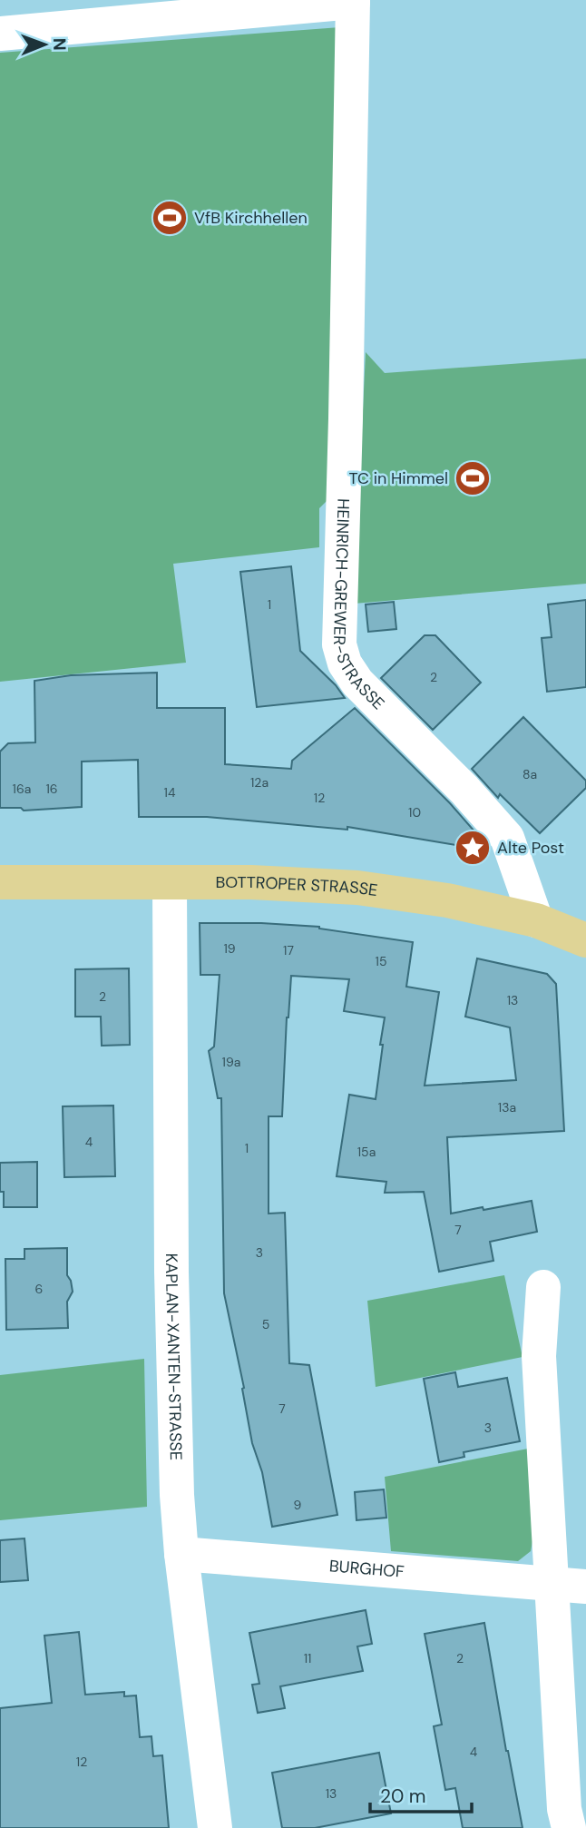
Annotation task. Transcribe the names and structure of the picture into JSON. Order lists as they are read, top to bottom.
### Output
{
  "streets": {
    "main road": ["BOTTROPER STRASSE"],
    "street": ["HEINRICH-GREWER-STRASSE", "KAPLAN-XANTEN-STRASSE", "BURGHOF"]
  },
  "crossings": [
    ["HEINRICH-GREWER-STRASSE", "BOTTROPER STRASSE"],
    ["BOTTROPER STRASSE", "KAPLAN-XANTEN-STRASSE"],
    ["KAPLAN-XANTEN-STRASSE", "BURGHOF"]
  ],
  "places": {
    "sports": ["VfB Kirchhellen", "TC in Himmel"],
    "place": ["Alte Post"]
  },
  "house_numbers": [
    "1",
    "2",
    "8a",
    "12a",
    "16a",
    "16",
    "14",
    "12",
    "10",
    "19",
    "17",
    "15",
    "2",
    "13",
    "19a",
    "13a",
    "4",
    "1",
    "15a",
    "7",
    "3",
    "6",
    "5",
    "7",
    "3",
    "9",
    "11",
    "2",
    "4",
    "12",
    "13"
  ],
  "scale_bar": "20 m",
  "north": "right"
}
